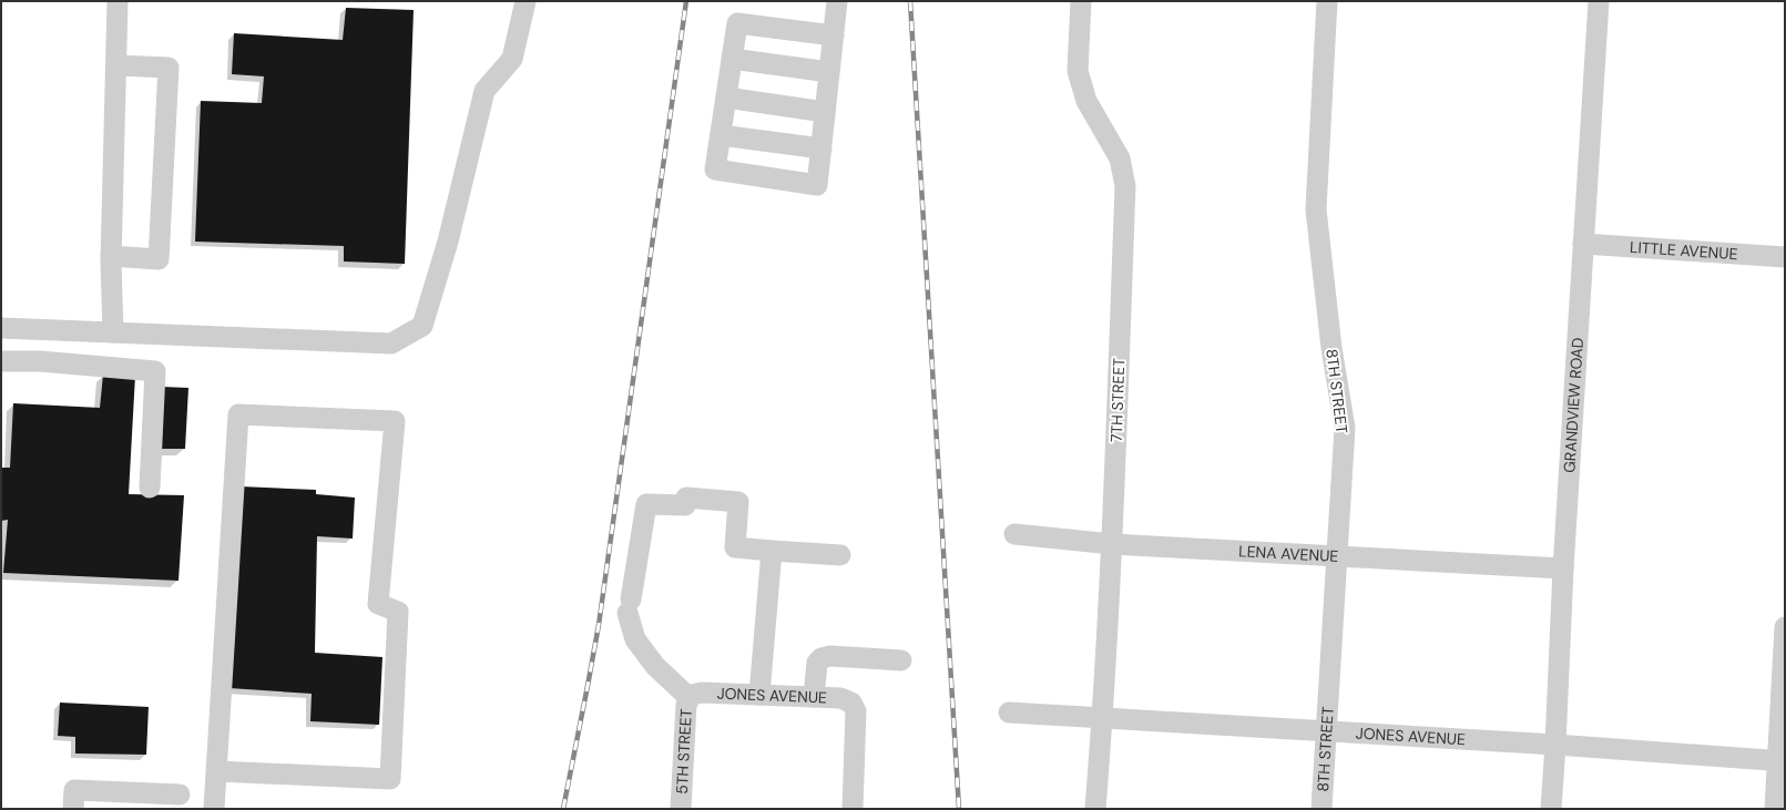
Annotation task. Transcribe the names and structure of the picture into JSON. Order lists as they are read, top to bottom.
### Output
{
  "streets": {
    "street": [
      "LITTLE AVENUE",
      "8TH STREET",
      "7TH STREET",
      "GRANDVIEW ROAD",
      "LENA AVENUE",
      "JONES AVENUE",
      "5TH STREET"
    ]
  },
  "crossings": [
    ["LITTLE AVENUE", "GRANDVIEW ROAD"],
    ["8TH STREET", "LENA AVENUE"],
    ["8TH STREET", "JONES AVENUE"],
    ["7TH STREET", "LENA AVENUE"],
    ["7TH STREET", "JONES AVENUE"],
    ["GRANDVIEW ROAD", "LENA AVENUE"],
    ["GRANDVIEW ROAD", "JONES AVENUE"],
    ["JONES AVENUE", "5TH STREET"]
  ]
}
